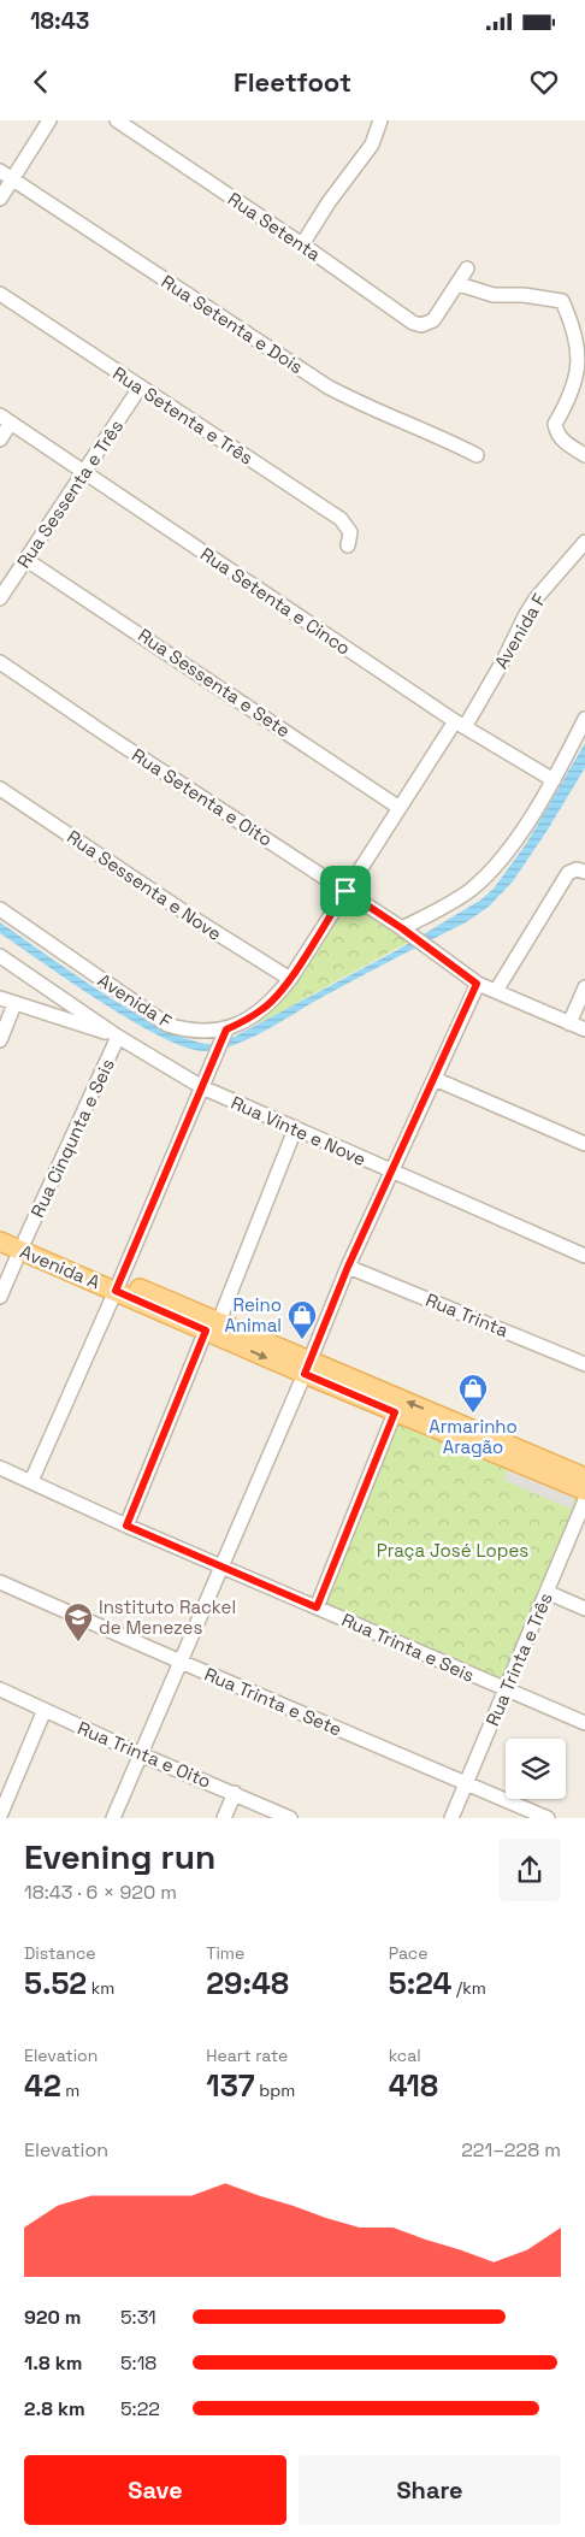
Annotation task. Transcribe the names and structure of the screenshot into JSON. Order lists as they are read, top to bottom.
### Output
{
  "streets": {
    "main road": ["Avenida A"],
    "street": [
      "Rua Setenta",
      "Rua Setenta e Dois",
      "Rua Setenta e Três",
      "Rua Sessenta e Três",
      "Rua Setenta e Cinco",
      "Avenida F",
      "Rua Sessenta e Sete",
      "Rua Setenta e Oito",
      "Rua Sessenta e Nove",
      "Rua Vinte e Nove",
      "Rua Cinqunta e Seis",
      "Rua Trinta",
      "Rua Trinta e Seis",
      "Rua Trinta e Três",
      "Rua Trinta e Sete",
      "Rua Trinta e Oito"
    ]
  },
  "crossings": [
    ["Rua Setenta e Três", "Rua Sessenta e Três"],
    ["Rua Sessenta e Três", "Rua Setenta e Cinco"],
    ["Rua Sessenta e Três", "Rua Sessenta e Sete"],
    ["Rua Setenta e Cinco", "Avenida F"],
    ["Avenida F", "Rua Sessenta e Sete"],
    ["Avenida F", "Rua Setenta e Oito"],
    ["Avenida F", "Rua Sessenta e Nove"],
    ["Rua Vinte e Nove", "Rua Cinqunta e Seis"],
    ["Rua Cinqunta e Seis", "Avenida A"],
    ["Rua Trinta e Seis", "Rua Trinta e Três"],
    ["Rua Trinta e Três", "Rua Trinta e Sete"]
  ],
  "parks": ["Praça José Lopes"],
  "places": {
    "shop": ["Reino Animal", "Armarinho Aragão"],
    "school or university": ["Instituto Rackel de Menezes"]
  },
  "page": {
    "status": "18:43",
    "header": "Fleetfoot",
    "heading": ["Evening run", "18:43 · 6 × 920 m"],
    "stats": [
      ["Distance", "5.52 km"],
      ["Time", "29:48"],
      ["Pace", "5:24 /km"],
      ["Elevation", "42 m"],
      ["Heart rate", "137 bpm"],
      ["kcal", "418"]
    ],
    "chart": ["Elevation", "221–228 m"],
    "list": [
      {
        "name": "920 m",
        "note": "5:31"
      },
      {
        "name": "1.8 km",
        "note": "5:18"
      },
      {
        "name": "2.8 km",
        "note": "5:22"
      }
    ],
    "buttons": ["Save", "Share"]
  }
}
